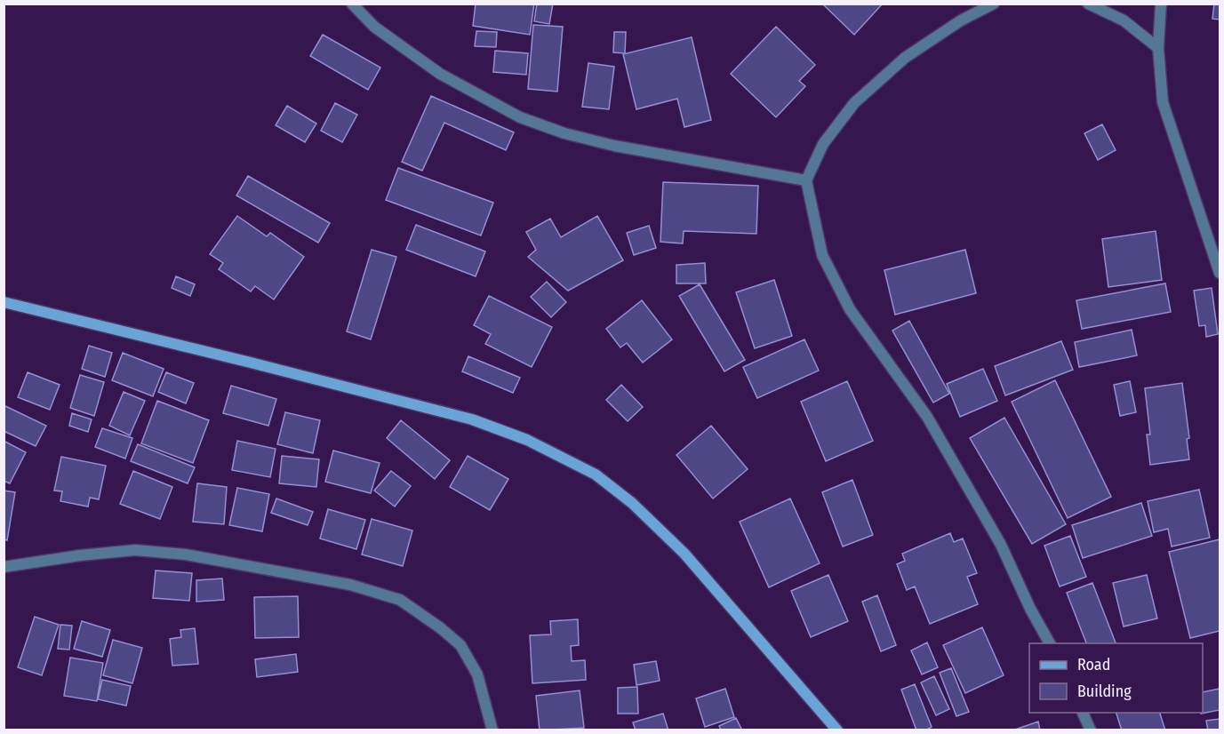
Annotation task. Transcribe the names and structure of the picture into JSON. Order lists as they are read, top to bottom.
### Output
{
  "legend": ["Road", "Building"]
}
